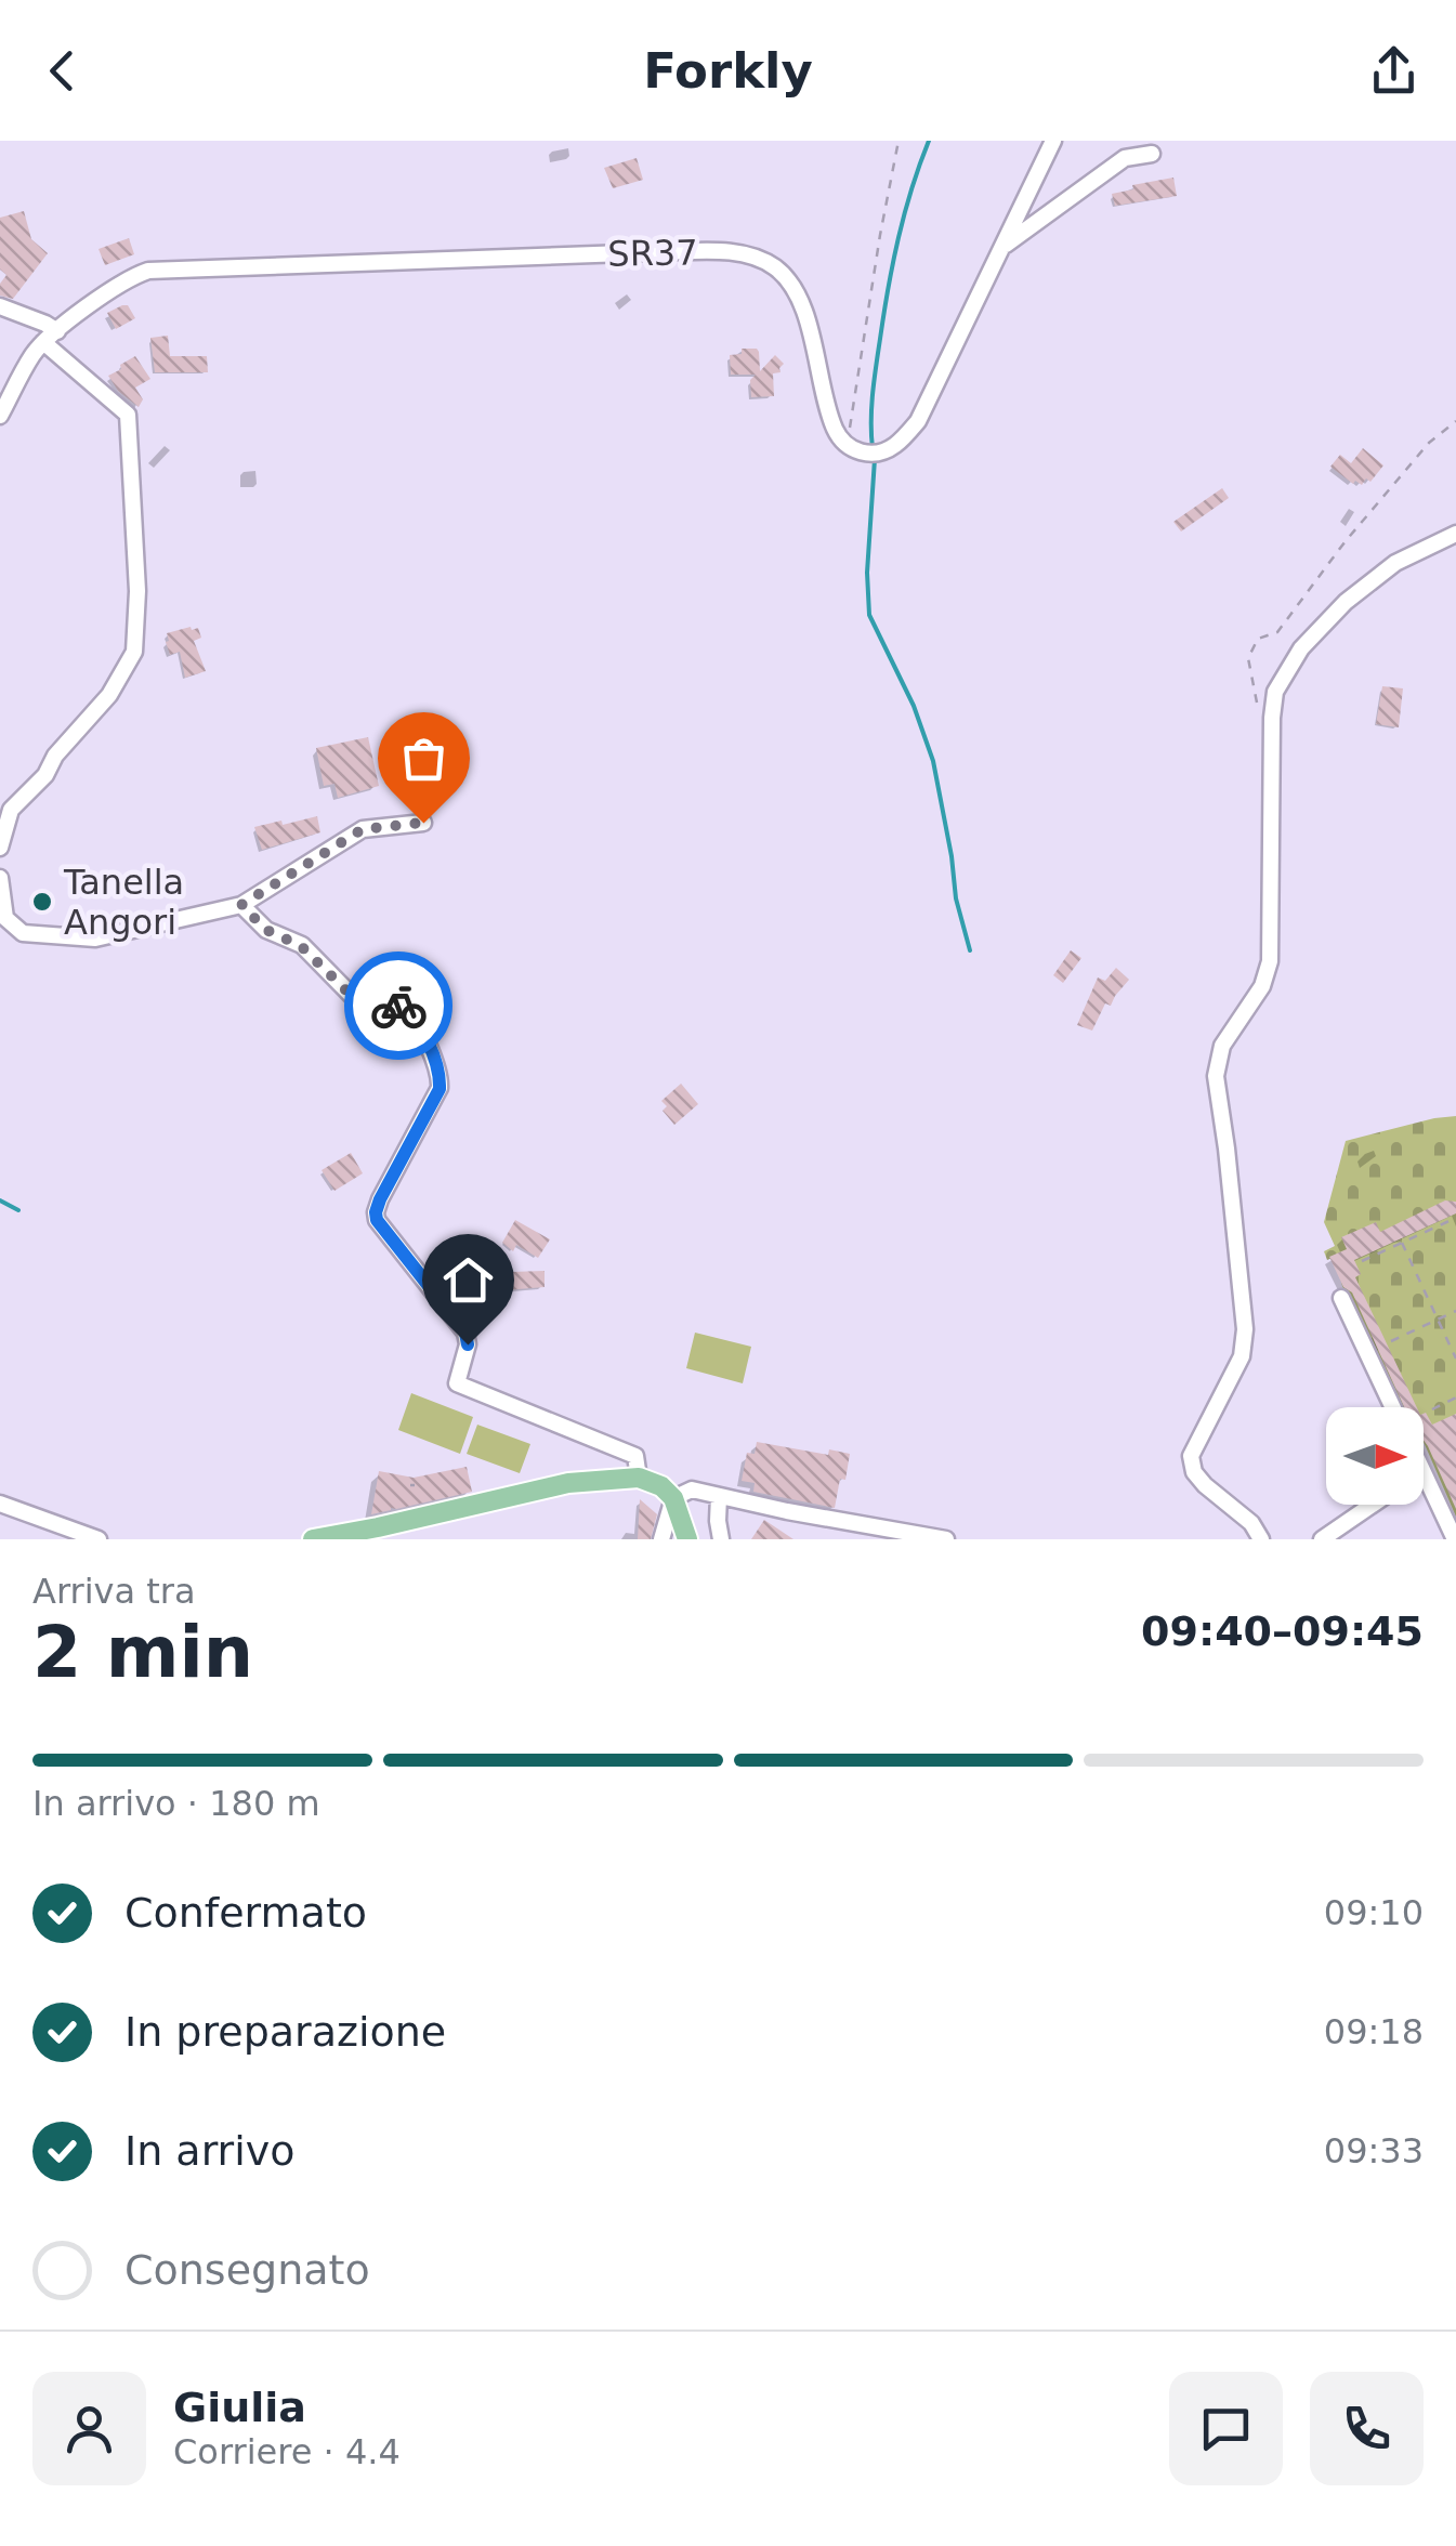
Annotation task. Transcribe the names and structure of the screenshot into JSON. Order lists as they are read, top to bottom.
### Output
{
  "streets": {
    "street": ["SR37"]
  },
  "places": ["Tanella Angori"],
  "north": "right",
  "page": {
    "header": "Forkly",
    "heading": ["2 min", "Arriva tra", "09:40–09:45"],
    "panel": ["Giulia", "Corriere · 4.4"],
    "bar": "In arrivo · 180 m",
    "list": [
      ["Confermato", "09:10"],
      ["In preparazione", "09:18"],
      ["In arrivo", "09:33"],
      "Consegnato"
    ]
  }
}
